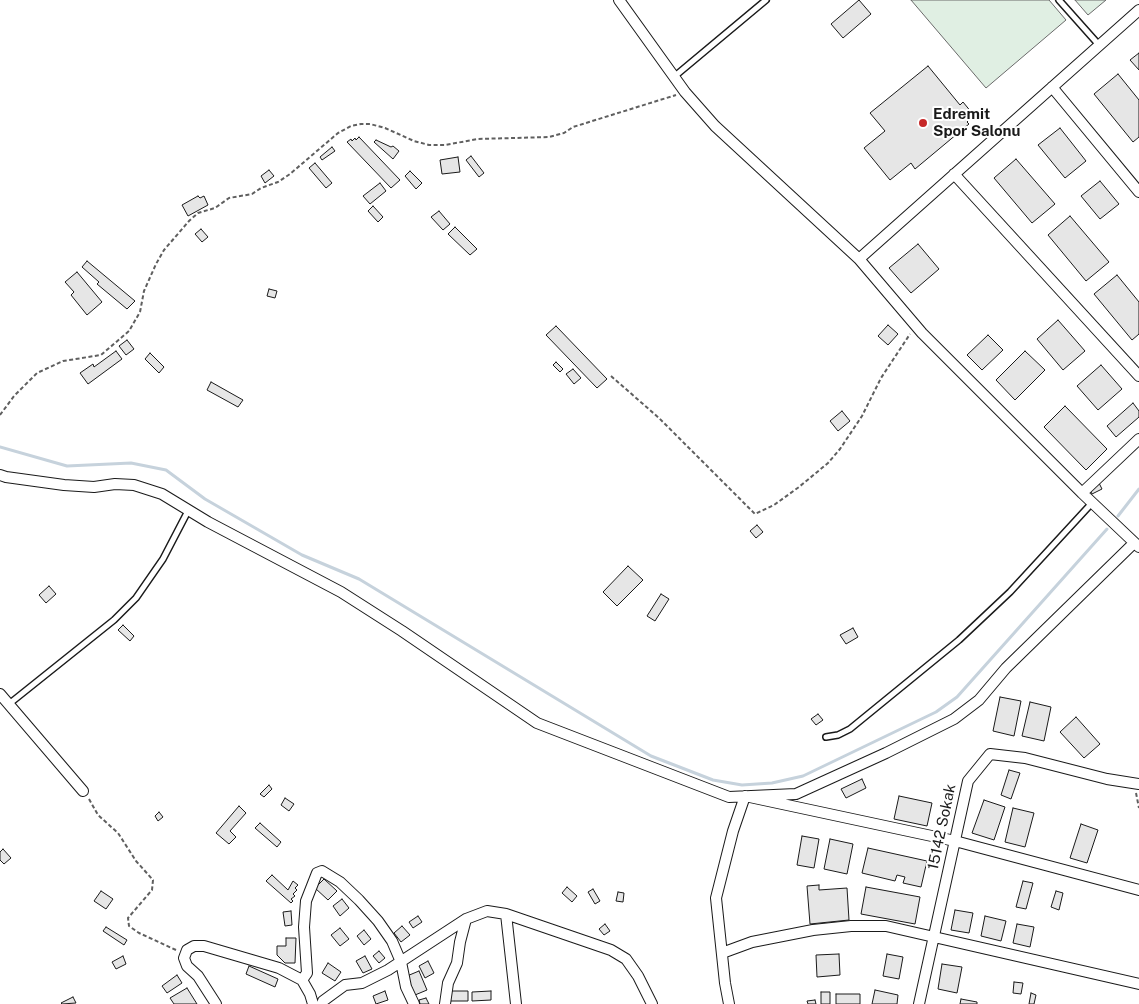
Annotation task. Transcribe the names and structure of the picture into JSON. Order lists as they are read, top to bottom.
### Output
{
  "streets": {
    "street": ["15142 Sokak"]
  },
  "places": ["Edremit Spor Salonu"]
}
